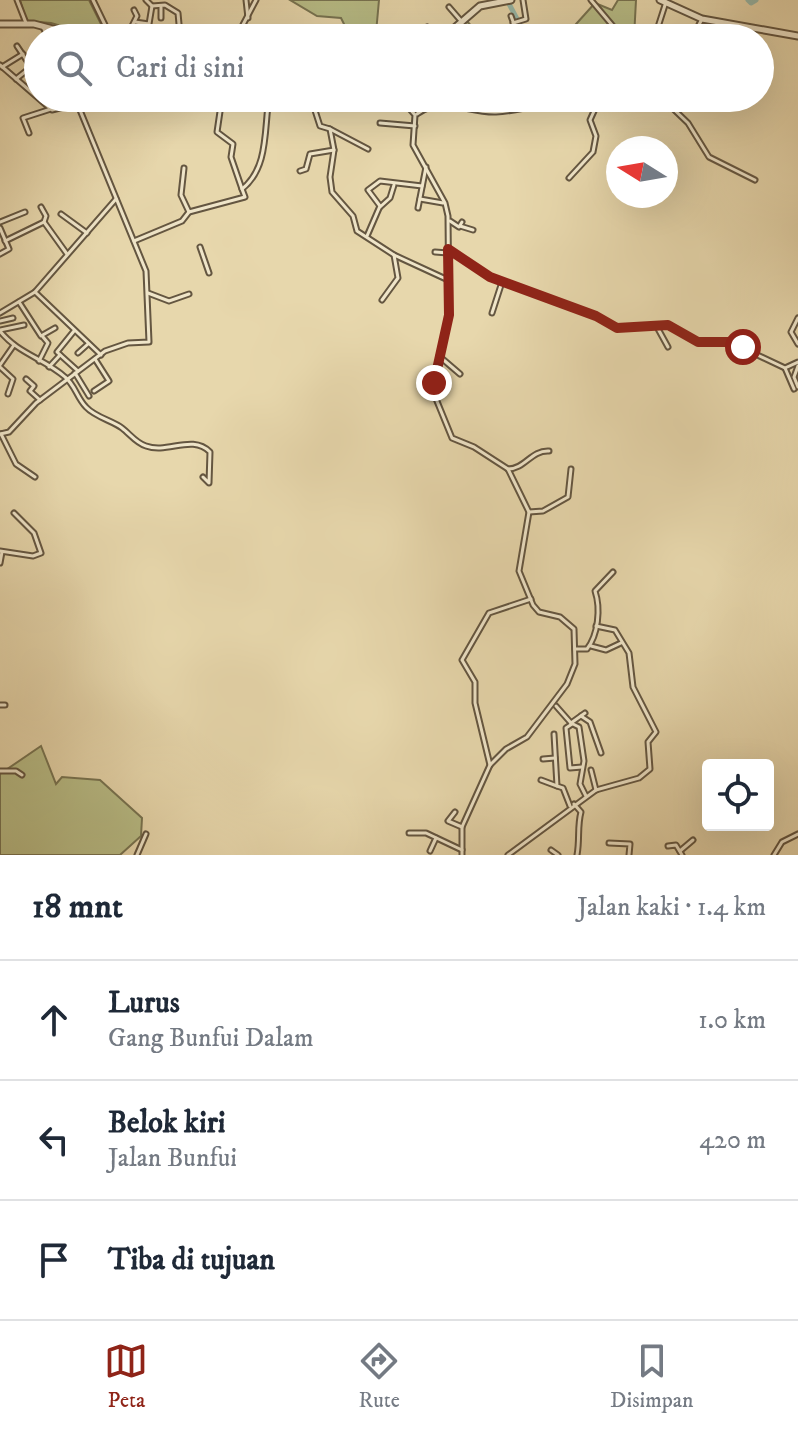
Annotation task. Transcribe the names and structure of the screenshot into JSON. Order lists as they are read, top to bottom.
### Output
{
  "north": "left",
  "page": {
    "search": "Cari di sini",
    "heading": ["18 mnt", "Jalan kaki · 1.4 km"],
    "list": [
      ["Lurus", "Gang Bunfui Dalam", "1.0 km"],
      ["Belok kiri", "Jalan Bunfui", "420 m"],
      "Tiba di tujuan"
    ],
    "nav": ["Peta", "Rute", "Disimpan"]
  }
}
